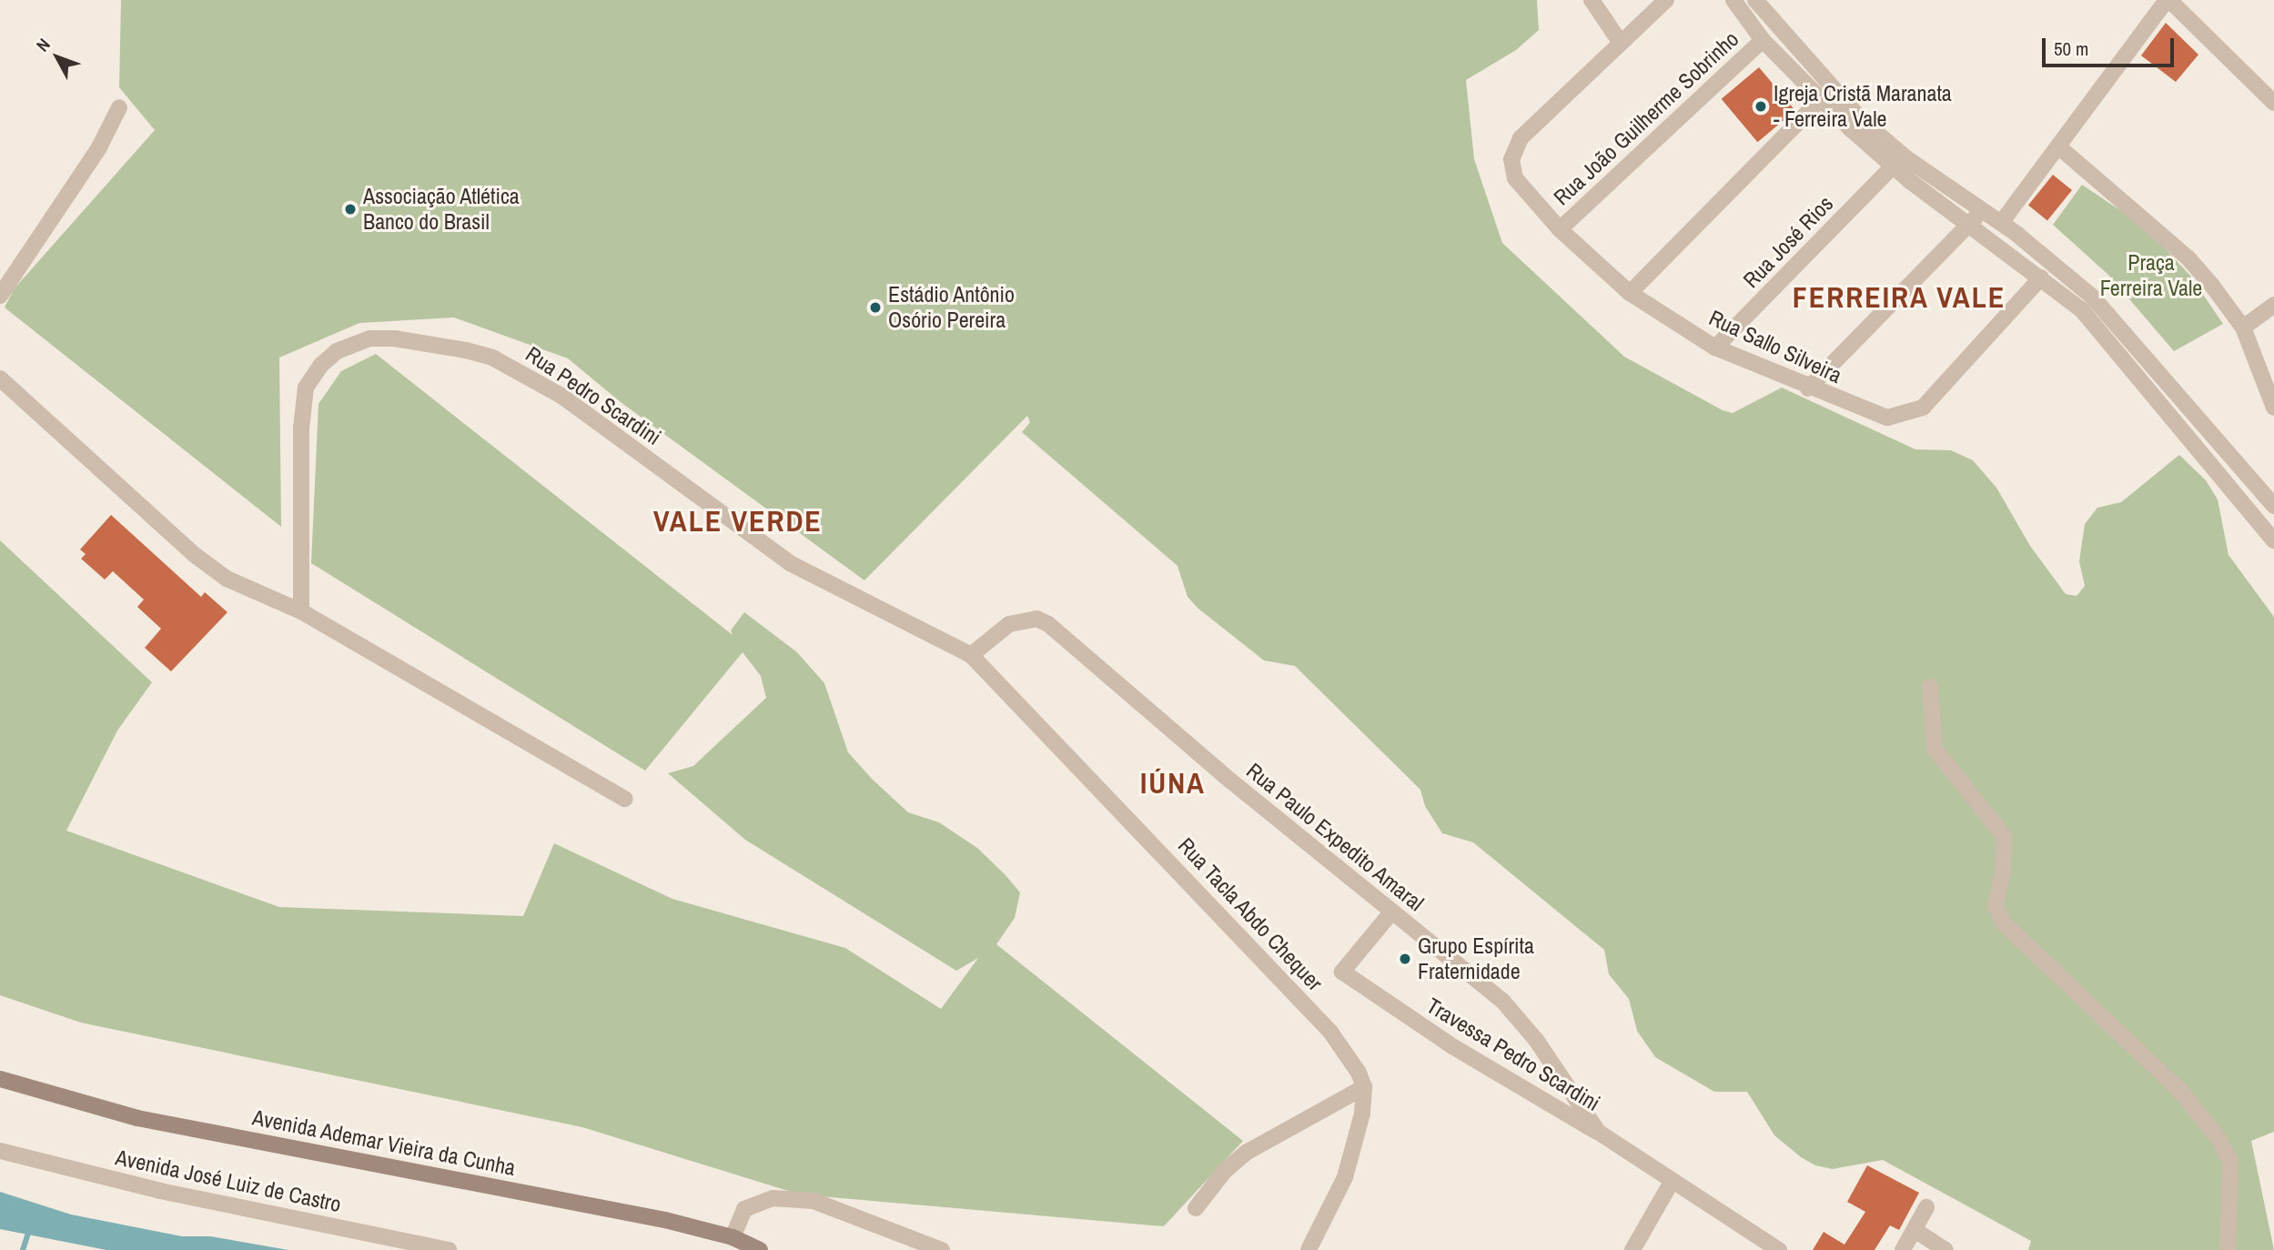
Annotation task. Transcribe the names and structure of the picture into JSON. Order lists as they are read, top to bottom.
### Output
{
  "streets": {
    "street": [
      "Rua João Guilherme Sobrinho",
      "Rua José Rios",
      "Rua Sallo Silveira",
      "Rua Pedro Scardini",
      "Rua Paulo Expedito Amaral",
      "Rua Tacla Abdo Chequer",
      "Travessa Pedro Scardini",
      "Avenida Ademar Vieira da Cunha",
      "Avenida José Luiz de Castro"
    ]
  },
  "crossings": [
    ["Rua João Guilherme Sobrinho", "Rua Sallo Silveira"],
    ["Rua José Rios", "Rua Sallo Silveira"],
    ["Rua Pedro Scardini", "Rua Paulo Expedito Amaral"],
    ["Rua Pedro Scardini", "Rua Tacla Abdo Chequer"],
    ["Rua Paulo Expedito Amaral", "Rua Tacla Abdo Chequer"],
    ["Rua Paulo Expedito Amaral", "Travessa Pedro Scardini"]
  ],
  "districts": ["FERREIRA VALE", "VALE VERDE", "IÚNA"],
  "parks": ["Praça Ferreira Vale"],
  "places": [
    "Igreja Cristã Maranata - Ferreira Vale",
    "Associação Atlética Banco do Brasil",
    "Estádio Antônio Osório Pereira",
    "Grupo Espírita Fraternidade"
  ],
  "scale_bar": "50 m",
  "north": "top left"
}
